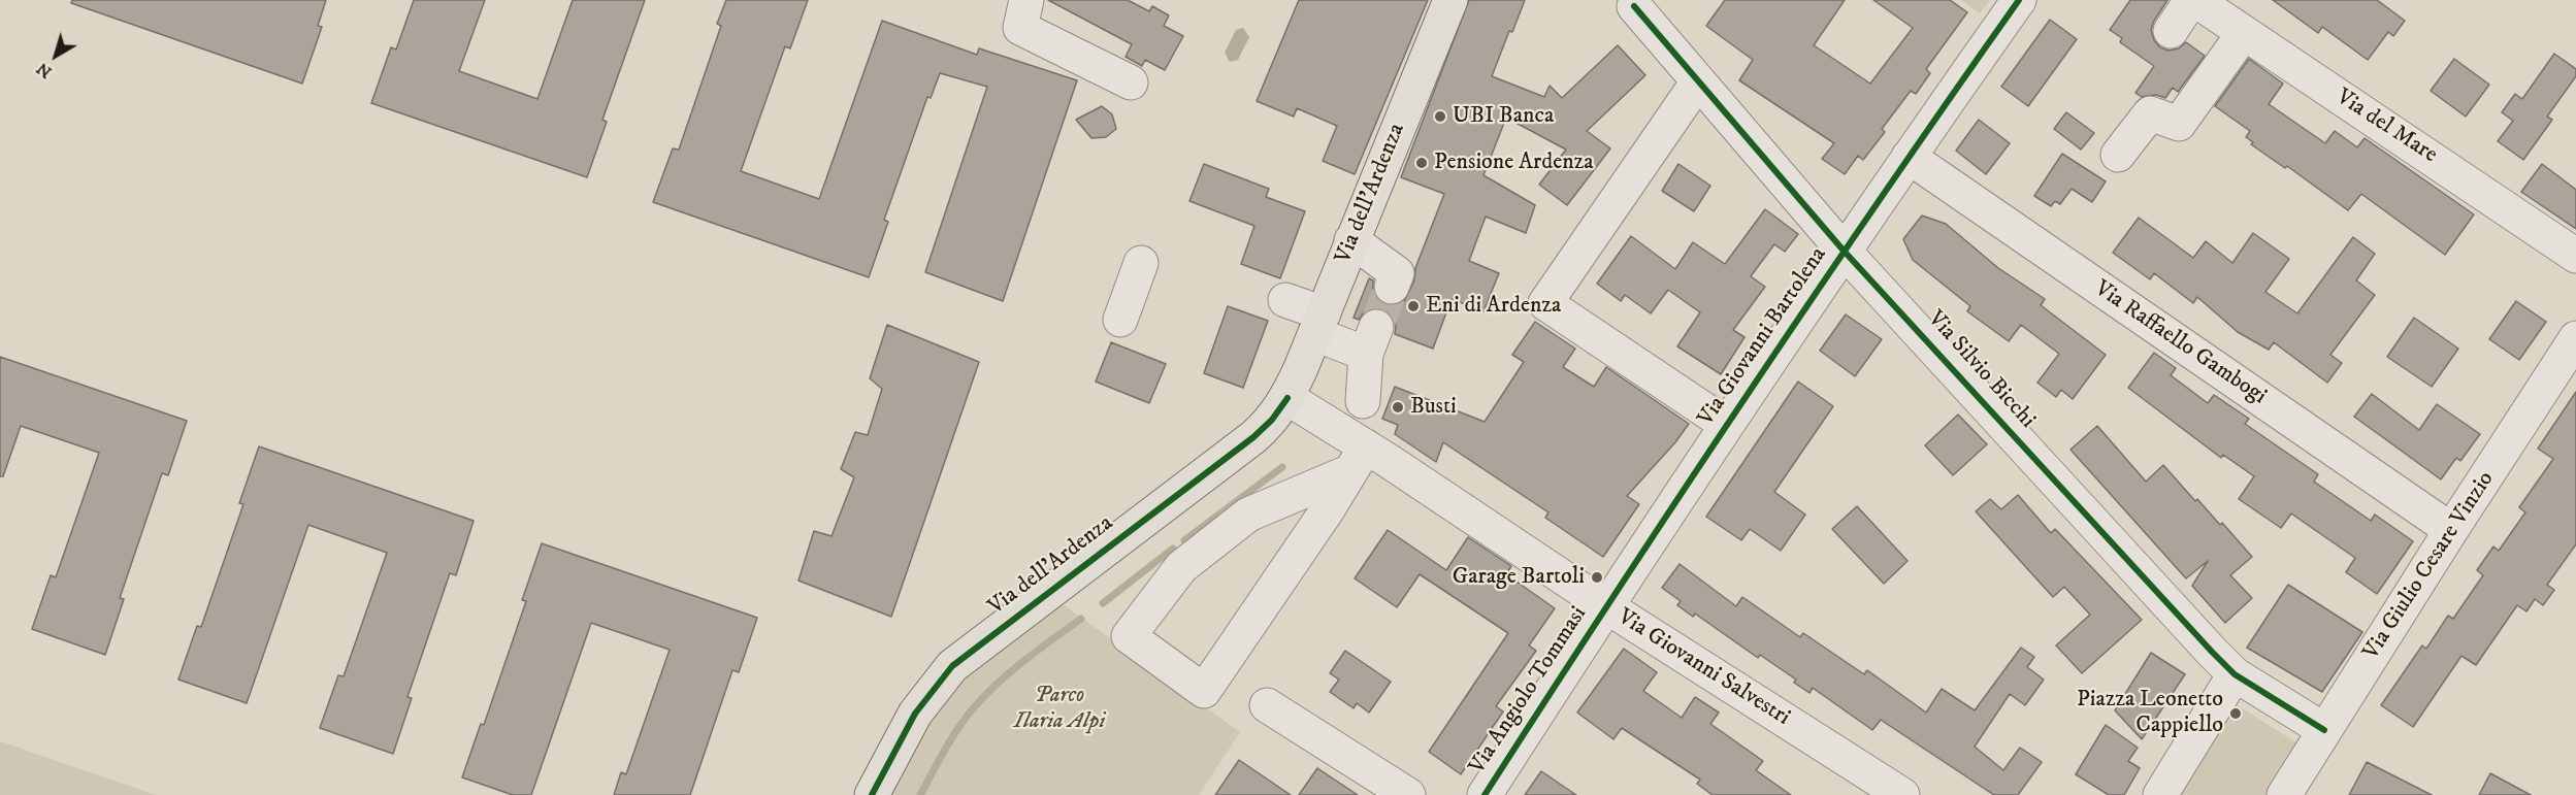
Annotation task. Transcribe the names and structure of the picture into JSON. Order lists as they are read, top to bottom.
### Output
{
  "streets": {
    "main road": ["Via dell'Ardenza"],
    "street": [
      "Via del Mare",
      "Via Giovanni Bartolena",
      "Via Raffaello Gambogi",
      "Via Silvio Bicchi",
      "Via Giulio Cesare Vinzio",
      "Via Giovanni Salvestri",
      "Via Angiolo Tommasi"
    ]
  },
  "crossings": [
    ["Via dell'Ardenza", "Via Giovanni Salvestri"],
    ["Via Giovanni Bartolena", "Via Raffaello Gambogi"],
    ["Via Giovanni Bartolena", "Via Silvio Bicchi"],
    ["Via Giovanni Bartolena", "Via Giovanni Salvestri"],
    ["Via Giovanni Bartolena", "Via Angiolo Tommasi"],
    ["Via Raffaello Gambogi", "Via Giulio Cesare Vinzio"],
    ["Via Silvio Bicchi", "Via Giulio Cesare Vinzio"],
    ["Via Giovanni Salvestri", "Via Angiolo Tommasi"]
  ],
  "parks": ["Parco Ilaria Alpi"],
  "places": [
    "UBI Banca",
    "Pensione Ardenza",
    "Eni di Ardenza",
    "Busti",
    "Garage Bartoli",
    "Piazza Leonetto Cappiello"
  ],
  "north": "bottom left"
}
